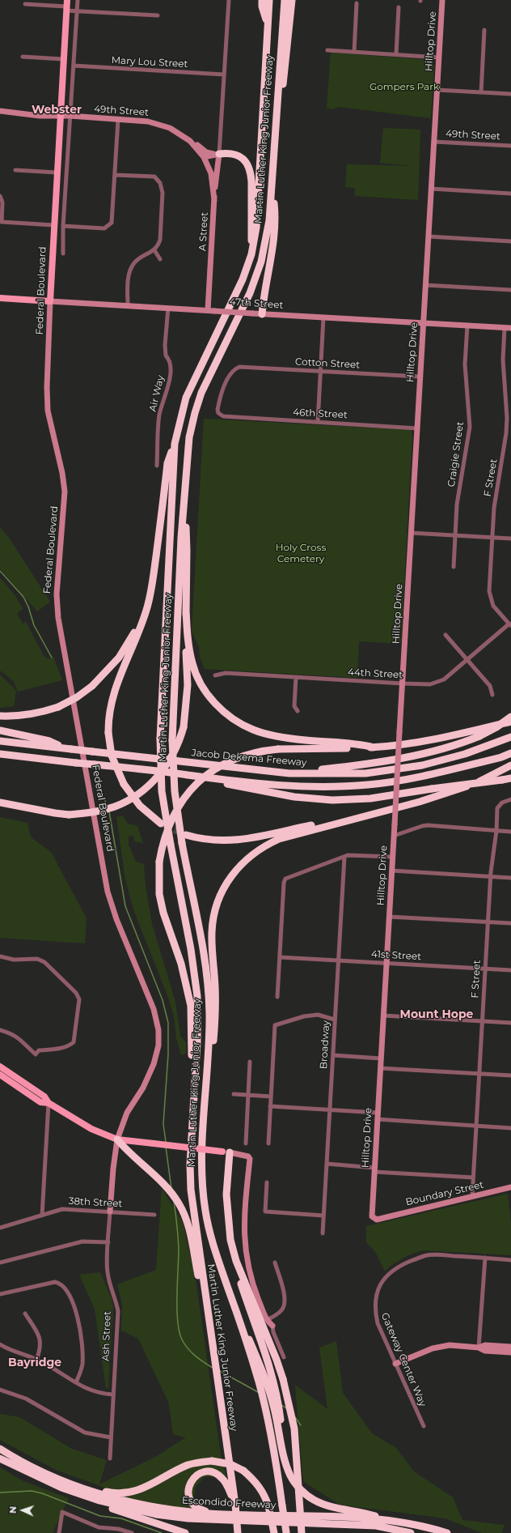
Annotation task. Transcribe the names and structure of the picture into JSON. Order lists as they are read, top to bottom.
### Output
{
  "streets": {
    "highway": ["Martin Luther King Junior Freeway", "Jacob Dekema Freeway", "Escondido Freeway"],
    "main road": ["Federal Boulevard", "47th Street"],
    "street": [
      "Hilltop Drive",
      "Mary Lou Street",
      "49th Street",
      "A Street",
      "Cotton Street",
      "Air Way",
      "46th Street",
      "Craigie Street",
      "F Street",
      "44th Street",
      "41st Street",
      "Broadway",
      "Boundary Street",
      "38th Street",
      "Ash Street",
      "Gateway Center Way"
    ]
  },
  "crossings": [
    ["Hilltop Drive", "49th Street"],
    ["Hilltop Drive", "47th Street"],
    ["Hilltop Drive", "Cotton Street"],
    ["Hilltop Drive", "46th Street"],
    ["Hilltop Drive", "44th Street"],
    ["Hilltop Drive", "41st Street"],
    ["Hilltop Drive", "Boundary Street"],
    ["Mary Lou Street", "A Street"],
    ["49th Street", "A Street"],
    ["49th Street", "Federal Boulevard"],
    ["A Street", "47th Street"],
    ["Federal Boulevard", "47th Street"],
    ["Federal Boulevard", "Ash Street"],
    ["47th Street", "Air Way"],
    ["47th Street", "Craigie Street"],
    ["47th Street", "F Street"],
    ["Cotton Street", "46th Street"],
    ["F Street", "44th Street"],
    ["F Street", "41st Street"],
    ["F Street", "Boundary Street"],
    ["41st Street", "Broadway"],
    ["38th Street", "Ash Street"]
  ],
  "districts": ["Webster", "Mount Hope", "Bayridge"],
  "parks": ["Gompers Park", "Holy Cross Cemetery"],
  "north": "left"
}
